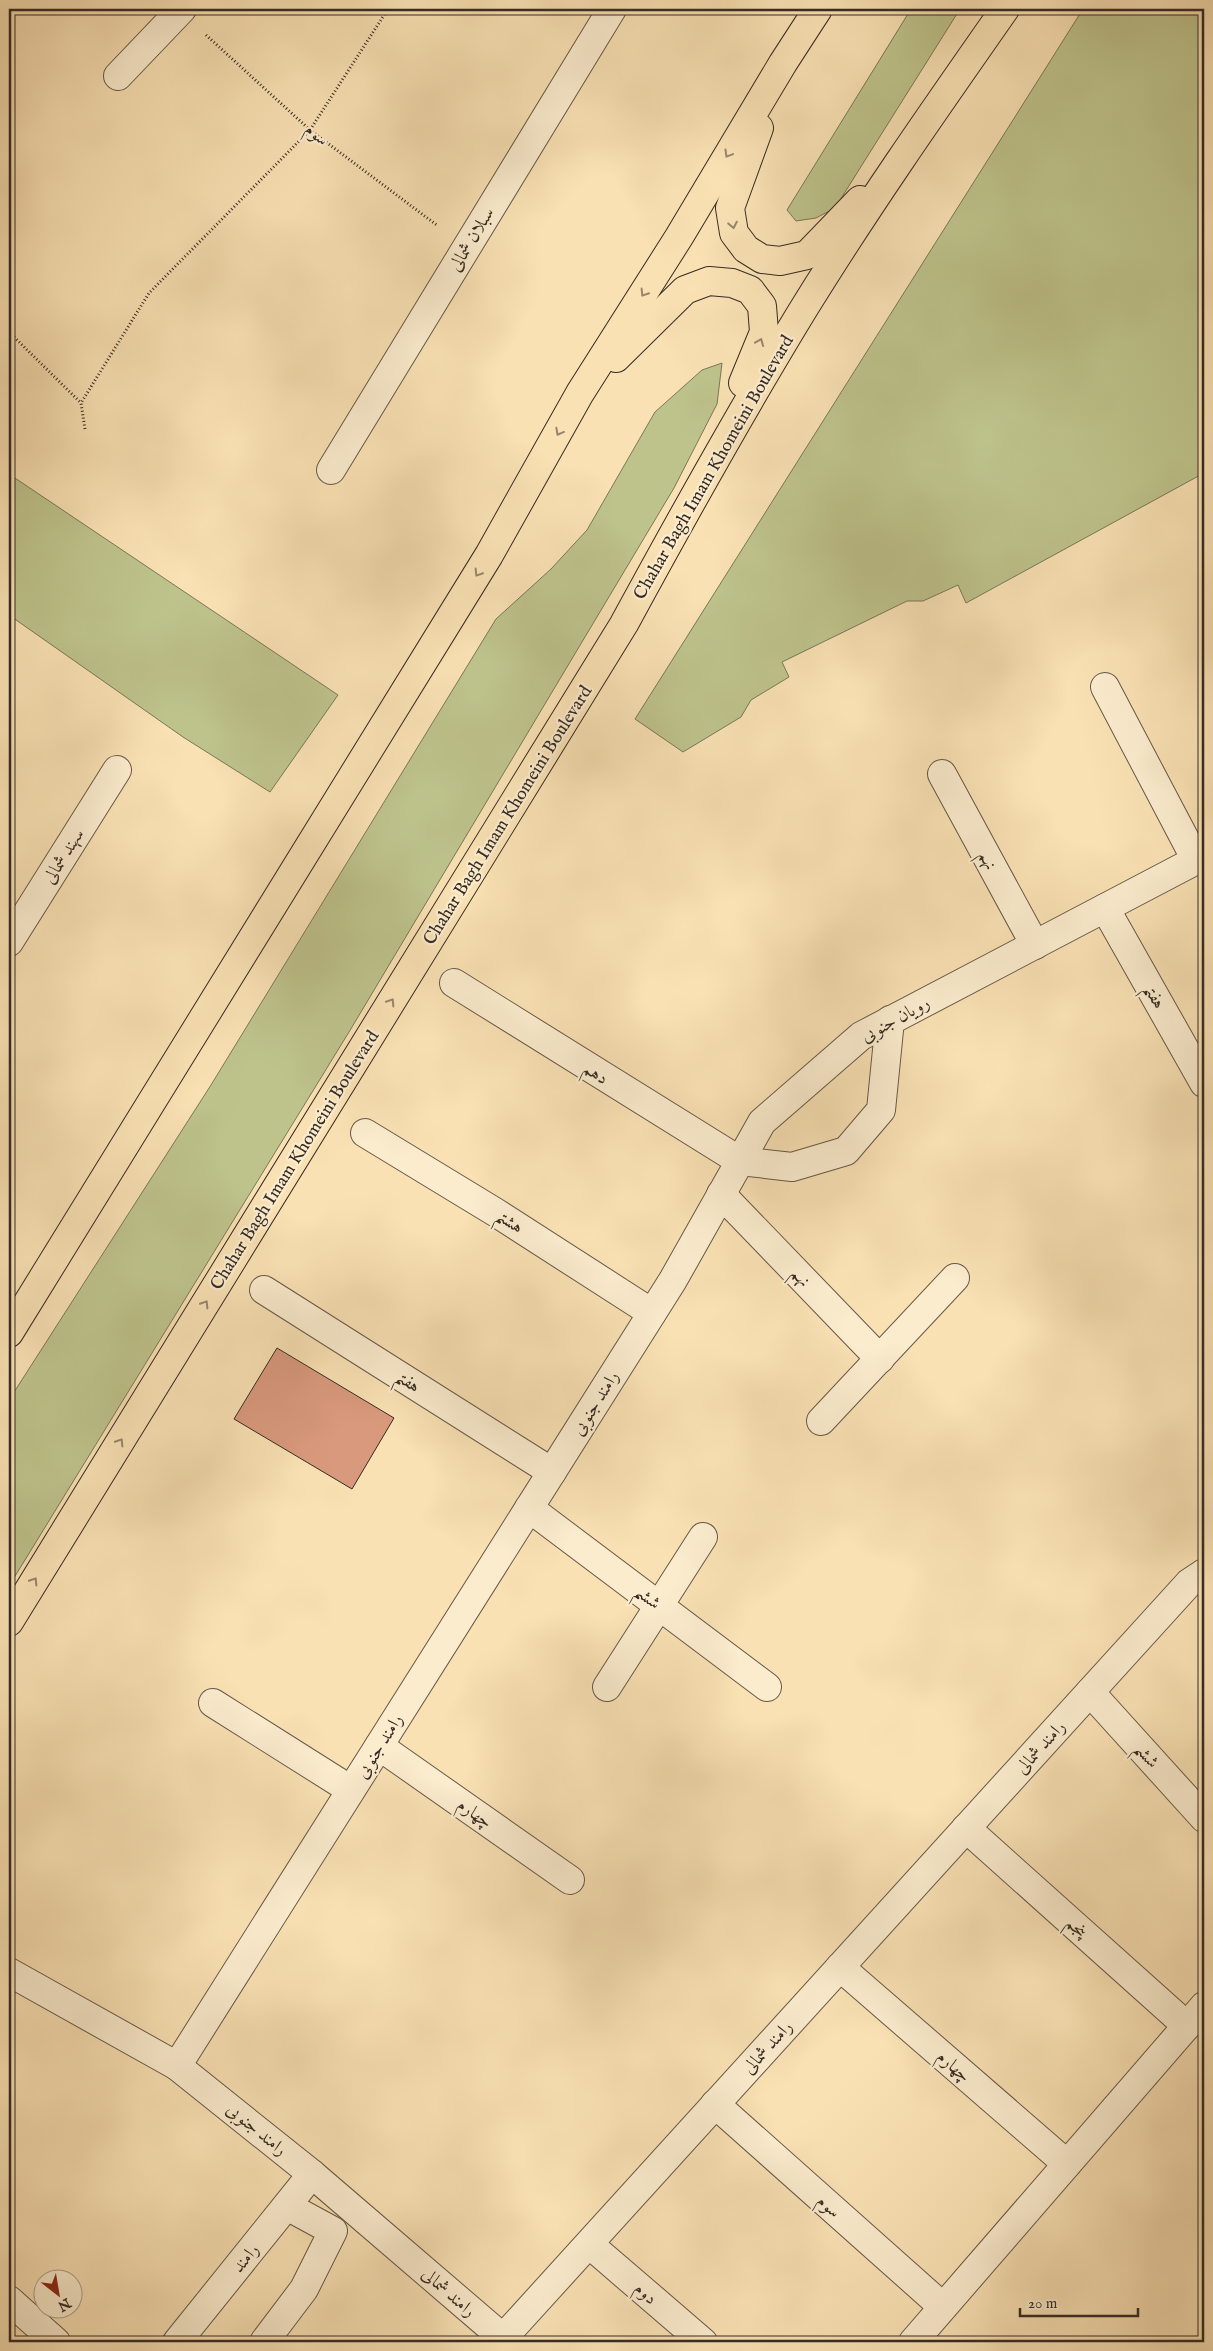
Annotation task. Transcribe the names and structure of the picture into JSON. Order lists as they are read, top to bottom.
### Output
{
  "streets": {
    "main road": ["Chahar Bagh Imam Khomeini Boulevard"],
    "street": [
      "سوم",
      "سبلان شمالی",
      "سهند شمالی",
      "نهم",
      "هفتم",
      "رویان جنوبی",
      "دهم",
      "هشتم",
      "رامند جنوبی",
      "ششم",
      "رامند شمالی",
      "چهارم",
      "پنجم",
      "رامند",
      "دوم"
    ]
  },
  "crossings": [
    ["سوم", "سبلان شمالی"],
    ["سوم", "رامند شمالی"],
    ["نهم", "رویان جنوبی"],
    ["هفتم", "رویان جنوبی"],
    ["هفتم", "رامند جنوبی"],
    ["رویان جنوبی", "دهم"],
    ["رویان جنوبی", "رامند جنوبی"],
    ["هشتم", "رامند جنوبی"],
    ["رامند جنوبی", "ششم"],
    ["رامند جنوبی", "رامند شمالی"],
    ["رامند جنوبی", "چهارم"],
    ["رامند جنوبی", "رامند"],
    ["ششم", "رامند شمالی"],
    ["رامند شمالی", "چهارم"],
    ["رامند شمالی", "پنجم"],
    ["رامند شمالی", "رامند"],
    ["رامند شمالی", "دوم"]
  ],
  "scale_bar": "20 m",
  "north": "bottom right"
}
